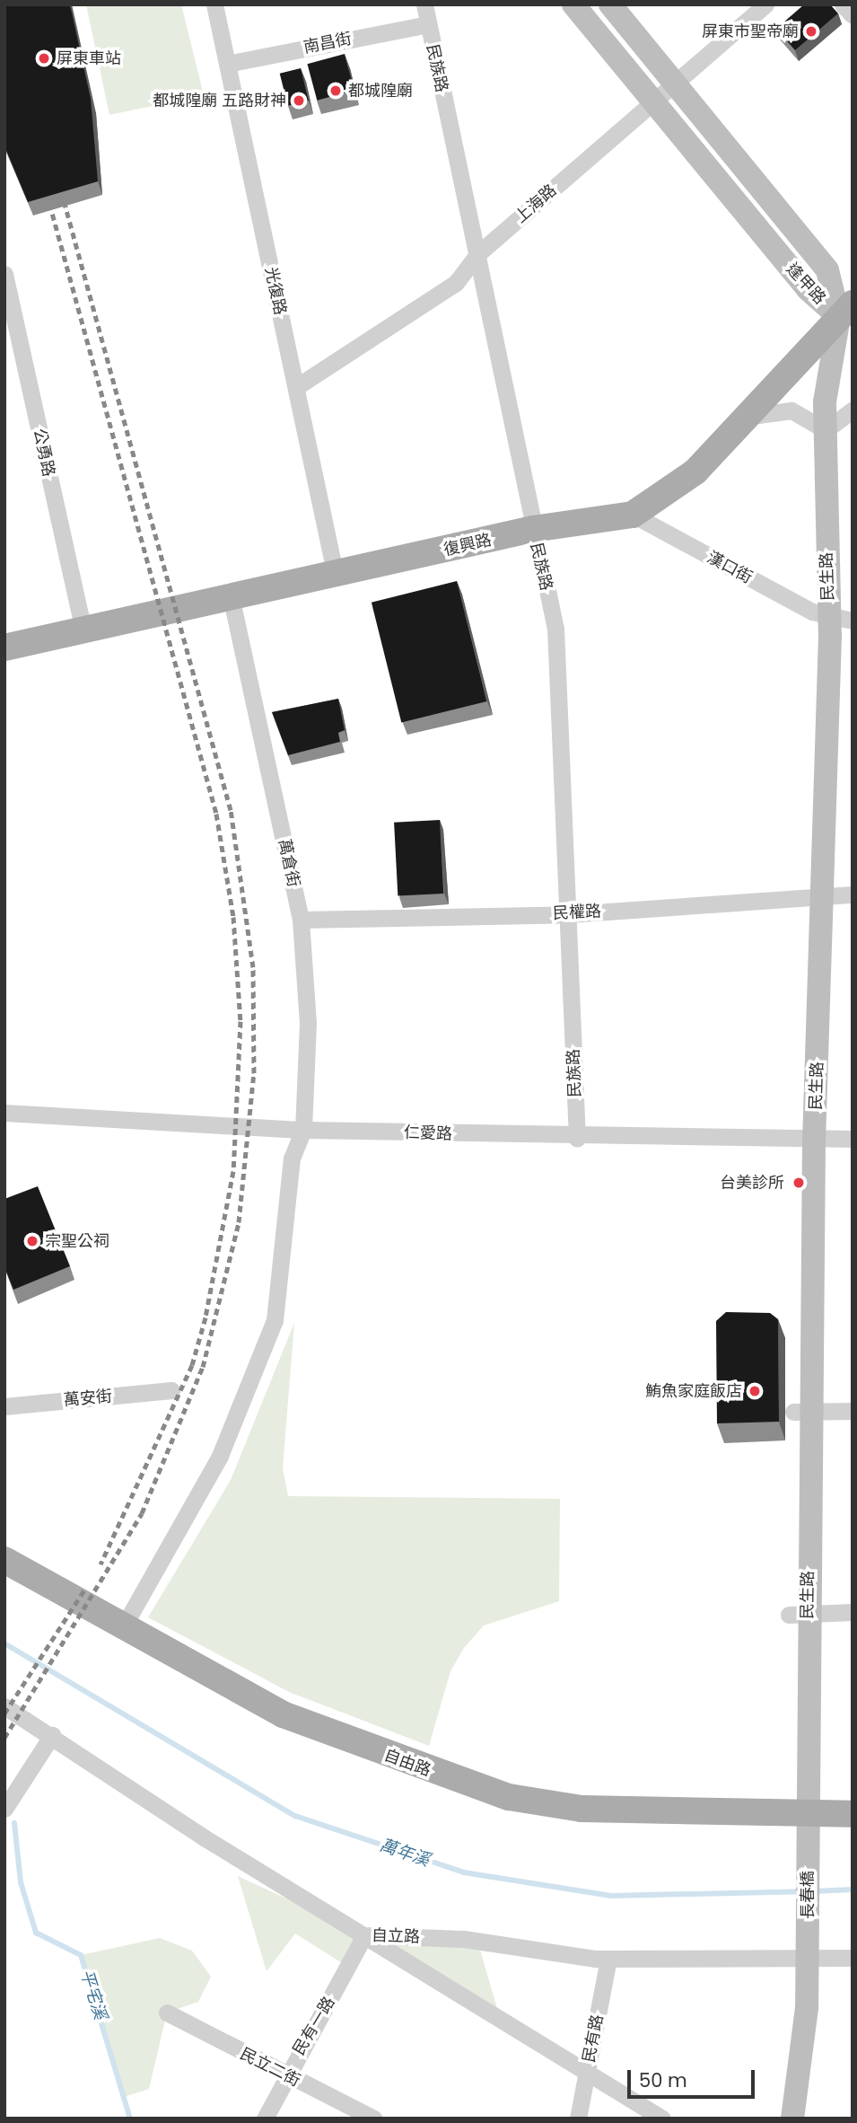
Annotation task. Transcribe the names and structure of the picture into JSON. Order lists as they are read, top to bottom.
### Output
{
  "streets": {
    "main road": ["復興路", "自由路"],
    "street": [
      "南昌街",
      "民族路",
      "上海路",
      "逢甲路",
      "光復路",
      "公勇路",
      "漢口街",
      "民生路",
      "萬倉街",
      "民權路",
      "仁愛路",
      "萬安街",
      "長春橋",
      "自立路",
      "民有一路",
      "民有路",
      "民立二街"
    ]
  },
  "crossings": [
    ["南昌街", "民族路"],
    ["南昌街", "光復路"],
    ["民族路", "上海路"],
    ["民族路", "復興路"],
    ["民族路", "民權路"],
    ["民族路", "仁愛路"],
    ["上海路", "逢甲路"],
    ["上海路", "光復路"],
    ["逢甲路", "復興路"],
    ["逢甲路", "民生路"],
    ["光復路", "復興路"],
    ["公勇路", "復興路"],
    ["復興路", "漢口街"],
    ["復興路", "民生路"],
    ["復興路", "萬倉街"],
    ["漢口街", "民生路"],
    ["民生路", "民權路"],
    ["民生路", "仁愛路"],
    ["民生路", "自由路"],
    ["民生路", "長春橋"],
    ["萬倉街", "民權路"],
    ["萬倉街", "仁愛路"],
    ["萬倉街", "自由路"],
    ["長春橋", "自立路"],
    ["自立路", "民有一路"],
    ["自立路", "民有路"],
    ["民有一路", "民立二街"]
  ],
  "water": ["萬年溪", "平宅溪"],
  "places": [
    "屏東市聖帝廟",
    "屏東車站",
    "都城隍廟",
    "都城隍廟 五路財神",
    "台美診所",
    "宗聖公祠",
    "鮪魚家庭飯店"
  ],
  "scale_bar": "50 m"
}
